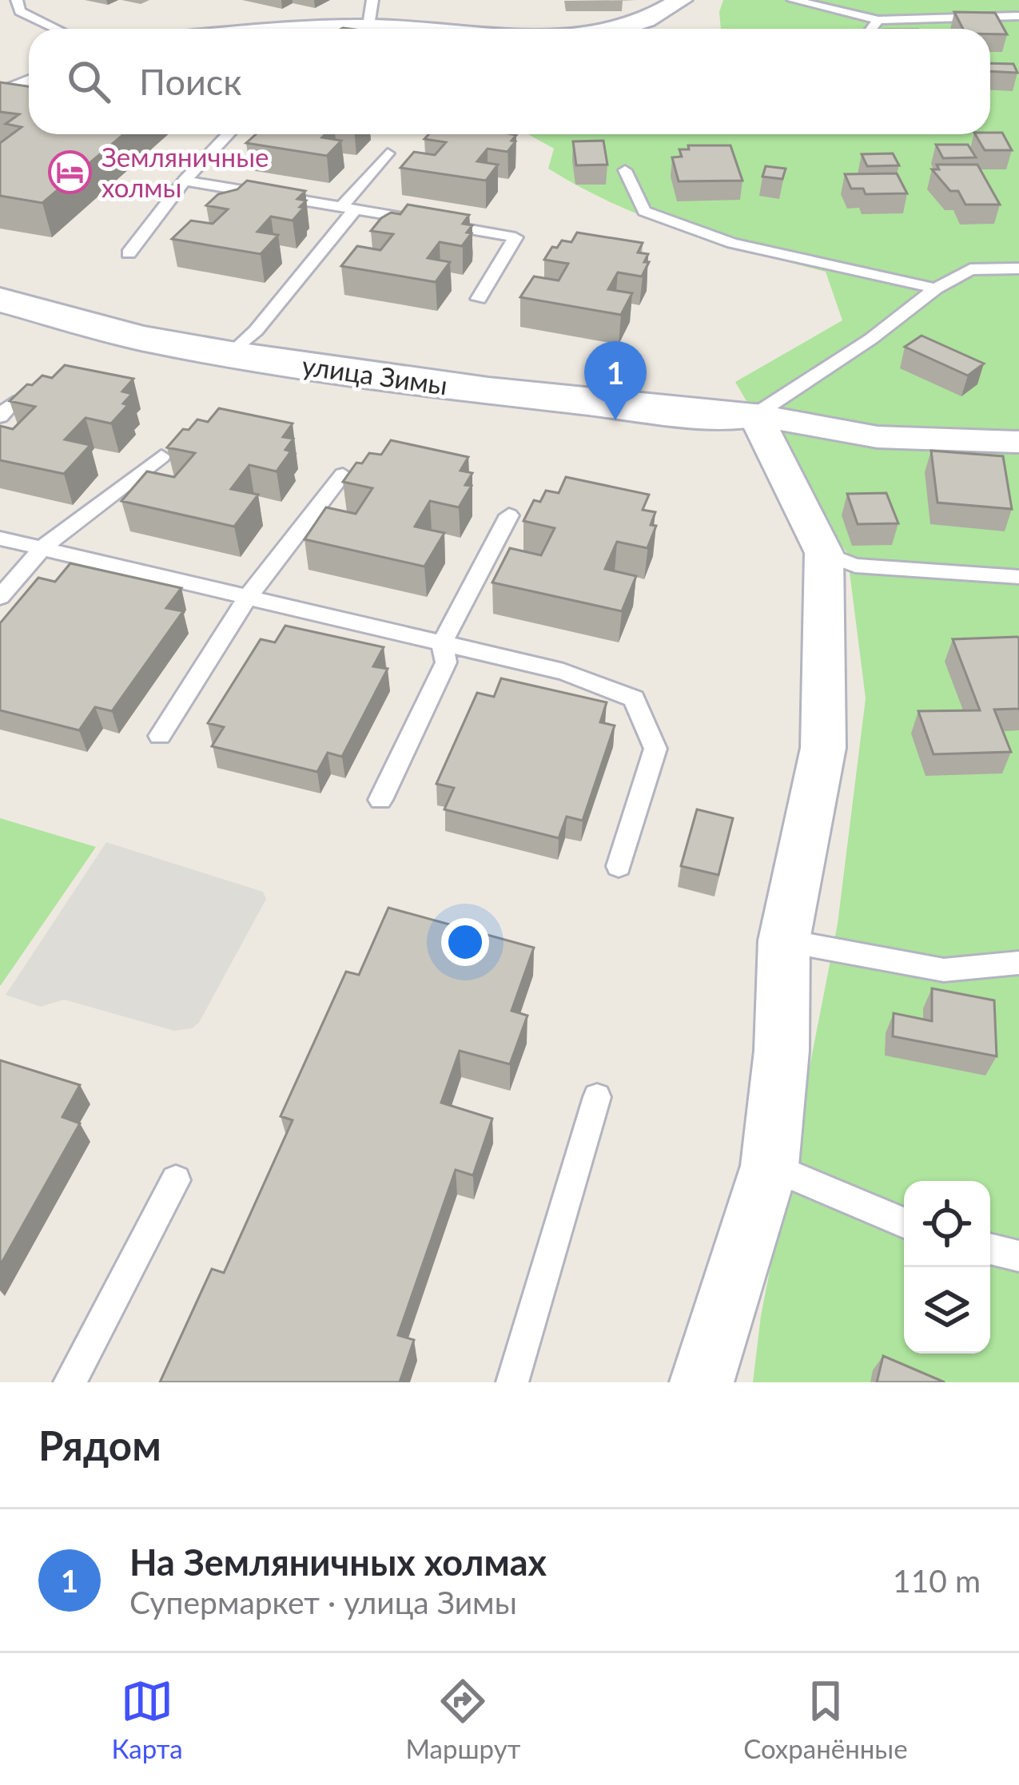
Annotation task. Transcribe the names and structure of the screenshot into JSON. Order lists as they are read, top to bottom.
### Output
{
  "streets": {
    "street": ["улица Зимы"]
  },
  "places": {
    "hotel": ["Земляничные холмы"]
  },
  "page": {
    "search": "Поиск",
    "pins": "1",
    "heading": "Рядом",
    "list": [
      {
        "mark": "1",
        "name": "На Земляничных холмах",
        "note": "Супермаркет · улица Зимы",
        "value": "110 m"
      }
    ],
    "nav": ["Карта", "Маршрут", "Сохранённые"]
  }
}
